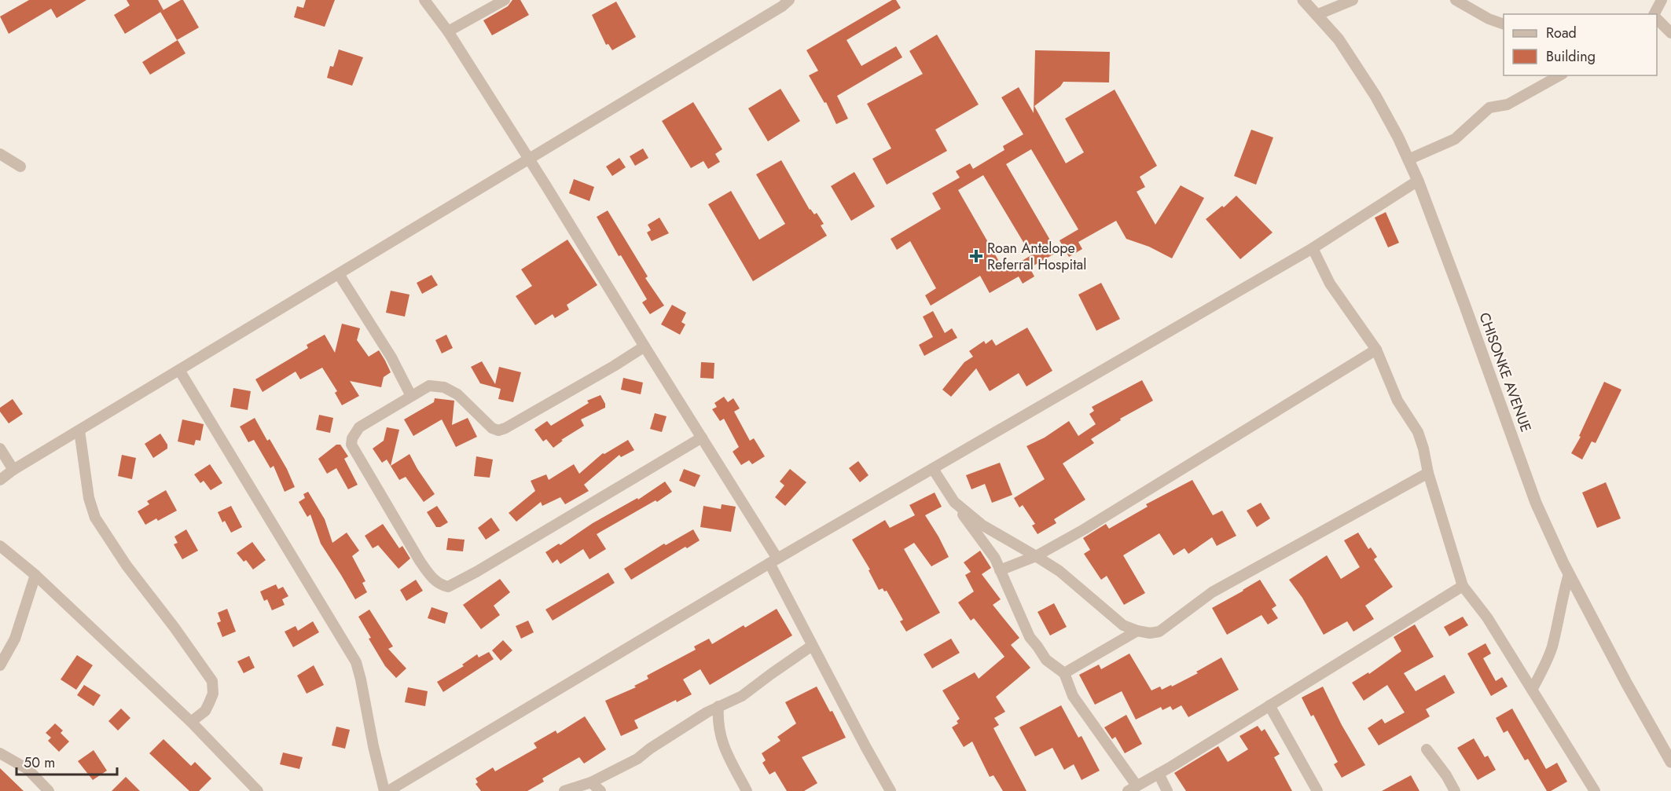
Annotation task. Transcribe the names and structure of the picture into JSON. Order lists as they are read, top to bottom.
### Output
{
  "streets": {
    "street": ["CHISONKE AVENUE"]
  },
  "places": {
    "health": ["Roan Antelope Referral Hospital"]
  },
  "legend": ["Road", "Building"],
  "scale_bar": "50 m"
}
